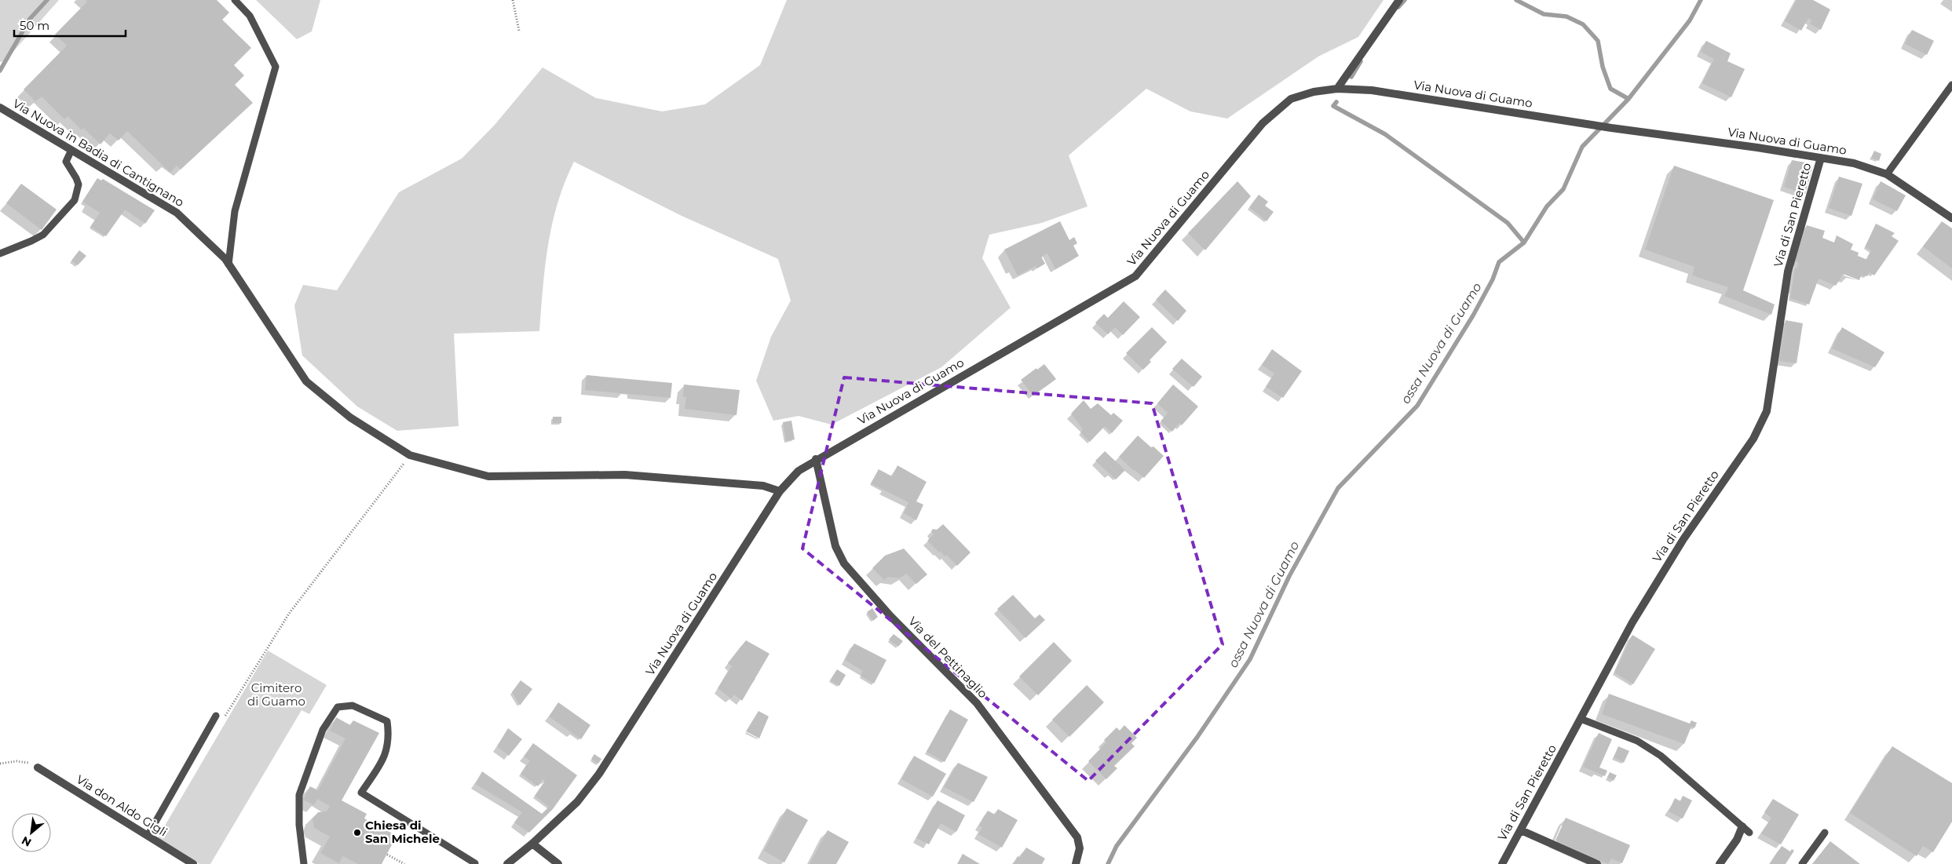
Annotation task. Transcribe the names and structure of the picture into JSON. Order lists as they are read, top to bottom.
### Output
{
  "streets": {
    "street": [
      "Via Nuova di Guamo",
      "Via Nuova in Badia di Cantignano",
      "Via di San Pieretto",
      "Via del Pettinaglio",
      "Via don Aldo Gigli"
    ]
  },
  "crossings": [
    ["Via Nuova di Guamo", "Via Nuova in Badia di Cantignano"],
    ["Via Nuova di Guamo", "Via di San Pieretto"],
    ["Via Nuova di Guamo", "Via del Pettinaglio"]
  ],
  "water": ["ossa Nuova di Guamo"],
  "parks": ["Cimitero di Guamo"],
  "places": ["Chiesa di San Michele"],
  "scale_bar": "50 m",
  "north": "bottom left"
}
